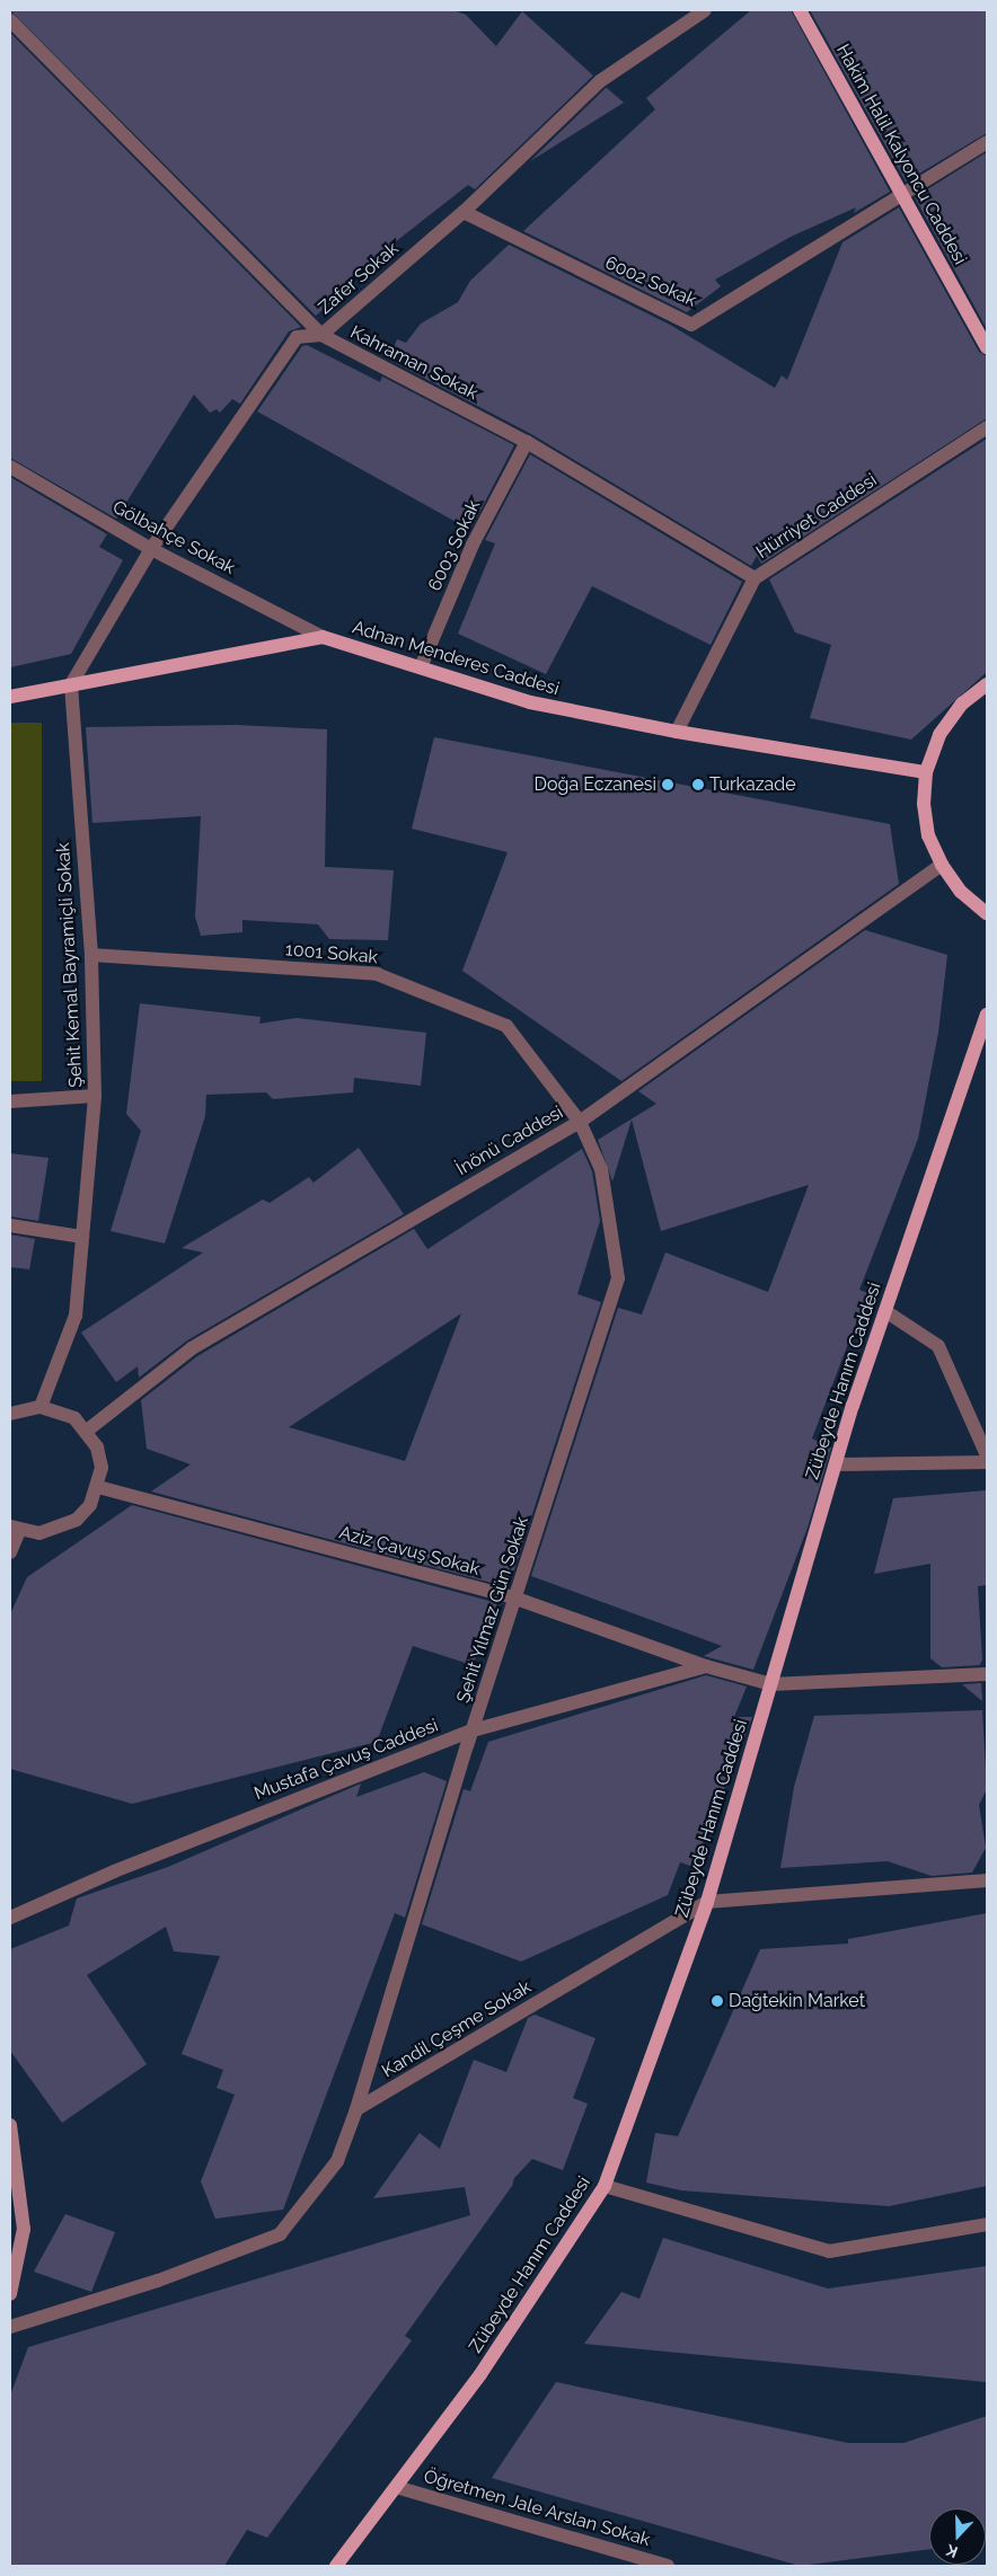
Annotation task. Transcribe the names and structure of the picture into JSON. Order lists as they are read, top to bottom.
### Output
{
  "streets": {
    "main road": ["Hakim Halil Kalyoncu Caddesi", "Adnan Menderes Caddesi", "Zübeyde Hanım Caddesi"],
    "street": [
      "Zafer Sokak",
      "6002 Sokak",
      "Kahraman Sokak",
      "Hürriyet Caddesi",
      "Gölbahçe Sokak",
      "6003 Sokak",
      "1001 Sokak",
      "Şehit Kemal Bayramiçli Sokak",
      "İnönü Caddesi",
      "Aziz Çavuş Sokak",
      "Şehit Yılmaz Gün Sokak",
      "Mustafa Çavuş Caddesi",
      "Kandil Çeşme Sokak",
      "Öğretmen Jale Arslan Sokak"
    ]
  },
  "crossings": [
    ["Hakim Halil Kalyoncu Caddesi", "6002 Sokak"],
    ["Zafer Sokak", "6002 Sokak"],
    ["Zafer Sokak", "Kahraman Sokak"],
    ["Zafer Sokak", "Gölbahçe Sokak"],
    ["Zafer Sokak", "Adnan Menderes Caddesi"],
    ["Zafer Sokak", "Şehit Kemal Bayramiçli Sokak"],
    ["Kahraman Sokak", "Hürriyet Caddesi"],
    ["Kahraman Sokak", "6003 Sokak"],
    ["Hürriyet Caddesi", "Adnan Menderes Caddesi"],
    ["Gölbahçe Sokak", "Adnan Menderes Caddesi"],
    ["6003 Sokak", "Adnan Menderes Caddesi"],
    ["Adnan Menderes Caddesi", "Şehit Kemal Bayramiçli Sokak"],
    ["1001 Sokak", "Şehit Kemal Bayramiçli Sokak"],
    ["1001 Sokak", "İnönü Caddesi"],
    ["1001 Sokak", "Şehit Yılmaz Gün Sokak"],
    ["İnönü Caddesi", "Şehit Yılmaz Gün Sokak"],
    ["Zübeyde Hanım Caddesi", "Aziz Çavuş Sokak"],
    ["Zübeyde Hanım Caddesi", "Kandil Çeşme Sokak"],
    ["Zübeyde Hanım Caddesi", "Öğretmen Jale Arslan Sokak"],
    ["Aziz Çavuş Sokak", "Şehit Yılmaz Gün Sokak"],
    ["Aziz Çavuş Sokak", "Mustafa Çavuş Caddesi"],
    ["Şehit Yılmaz Gün Sokak", "Mustafa Çavuş Caddesi"],
    ["Şehit Yılmaz Gün Sokak", "Kandil Çeşme Sokak"]
  ],
  "places": ["Doğa Eczanesi", "Turkazade", "Dağtekin Market"],
  "north": "bottom"
}
